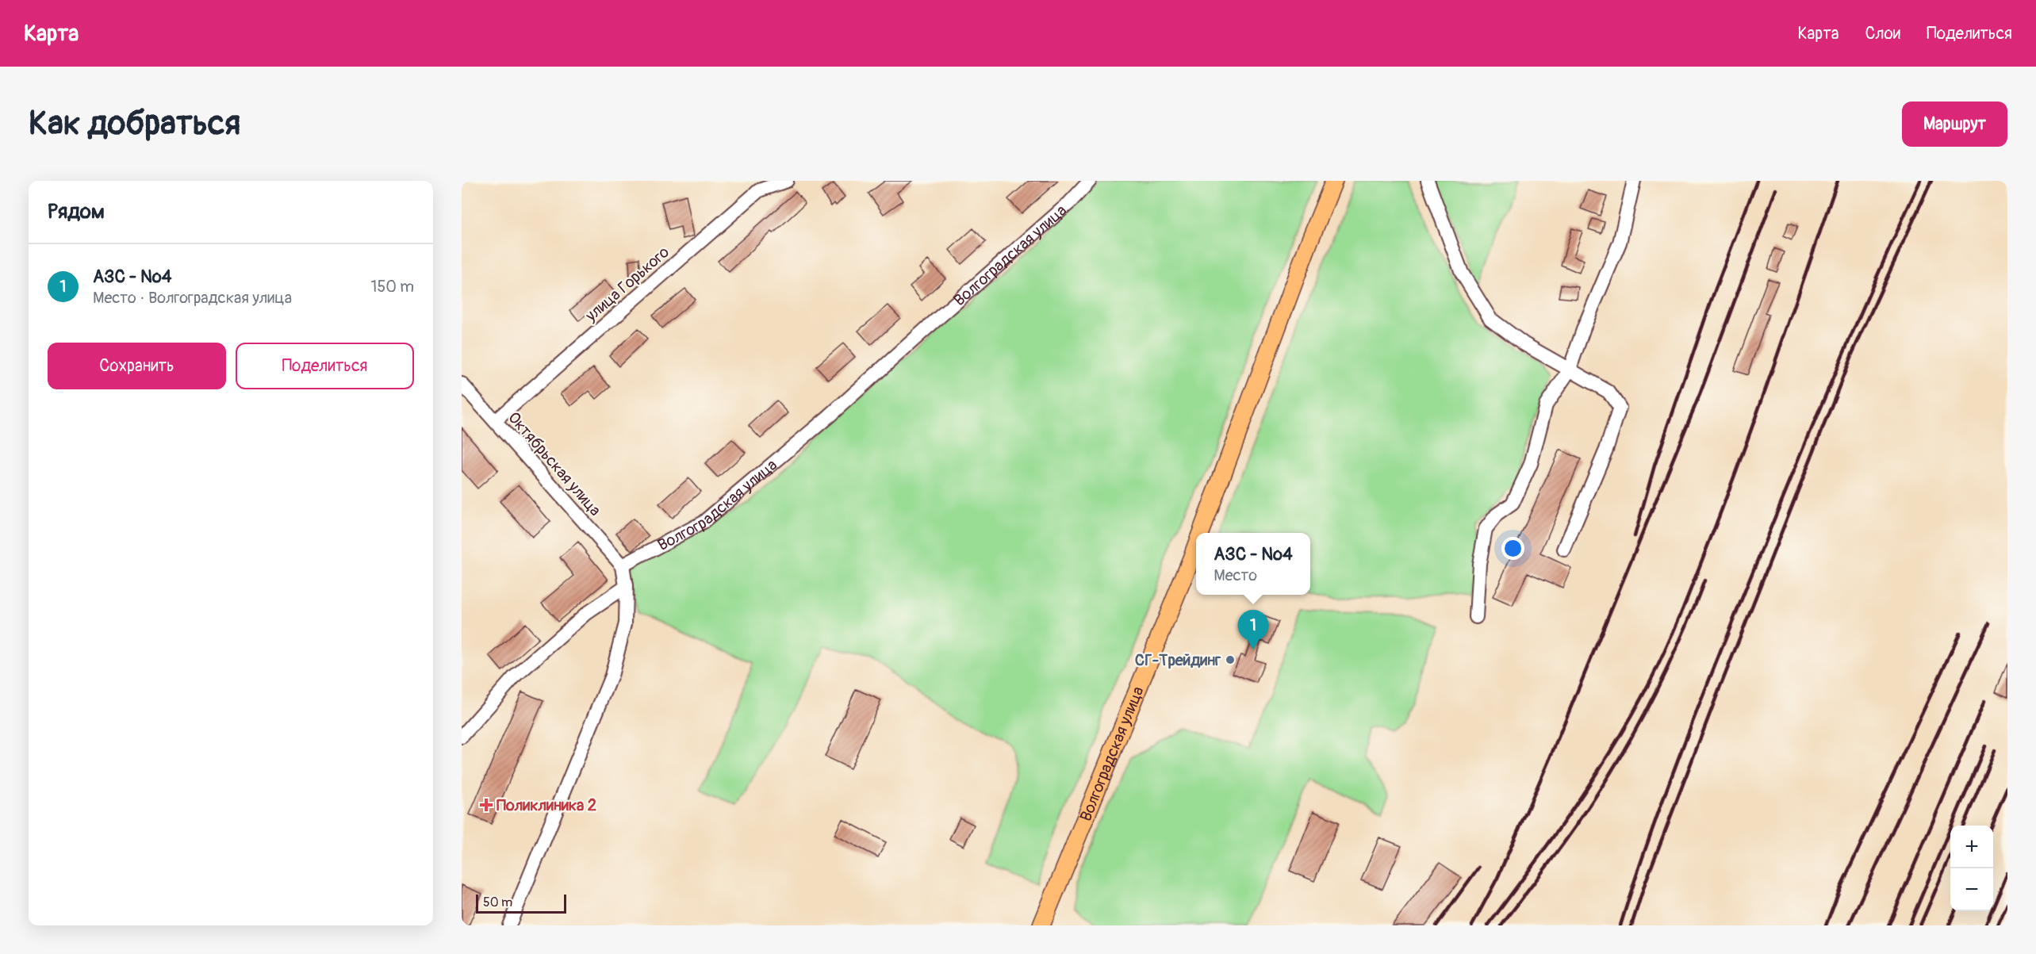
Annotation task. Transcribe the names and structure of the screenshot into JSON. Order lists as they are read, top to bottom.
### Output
{
  "streets": {
    "main road": ["Волгоградская улица"],
    "street": ["улица Горького", "Октябрьская улица"]
  },
  "crossings": [
    ["Волгоградская улица", "Октябрьская улица"],
    ["улица Горького", "Октябрьская улица"]
  ],
  "places": {
    "other": ["СГ-Трейдинг"],
    "health": ["Поликлиника 2"]
  },
  "scale_bar": "50 m",
  "page": {
    "header": "Карта",
    "nav": ["Карта", "Слои", "Поделиться"],
    "buttons": [
      "Маршрут",
      ["Сохранить", "Поделиться"]
    ],
    "title": "Как добраться",
    "heading": "Рядом",
    "list": [
      {
        "mark": "1",
        "name": "АЗС - №4",
        "note": "Место · Волгоградская улица",
        "value": "150 m"
      }
    ],
    "popup": ["АЗС - №4", "Место"],
    "pins": "1",
    "map_buttons": ["+", "−"],
    "scale": "50 m"
  }
}
